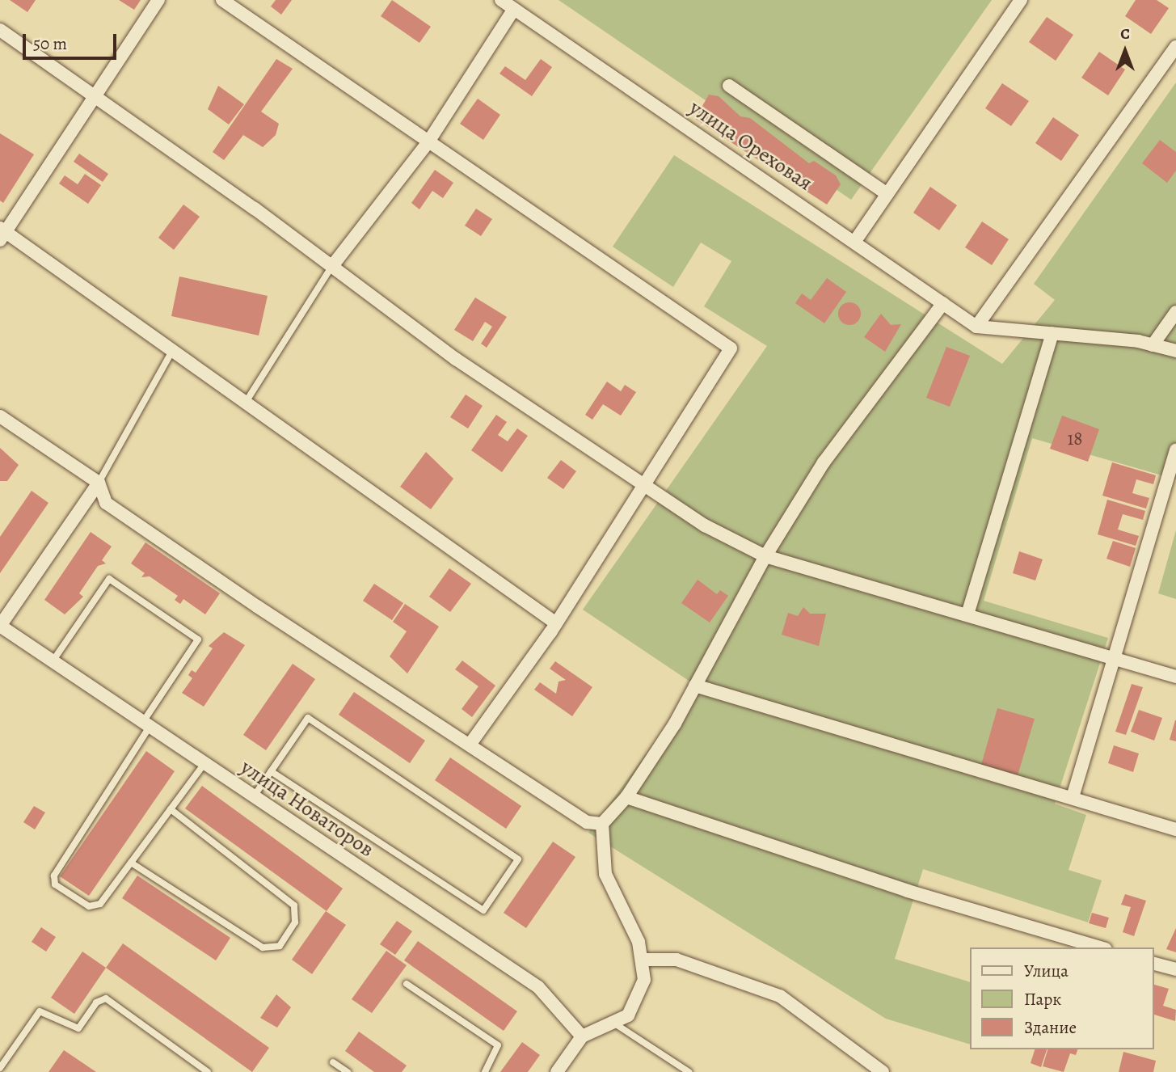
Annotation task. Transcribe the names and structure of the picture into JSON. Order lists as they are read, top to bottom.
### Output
{
  "streets": {
    "street": ["улица Ореховая", "улица Новаторов"]
  },
  "house_numbers": ["18"],
  "legend": ["Улица", "Парк", "Здание"],
  "scale_bar": "50 m",
  "north": "top"
}
